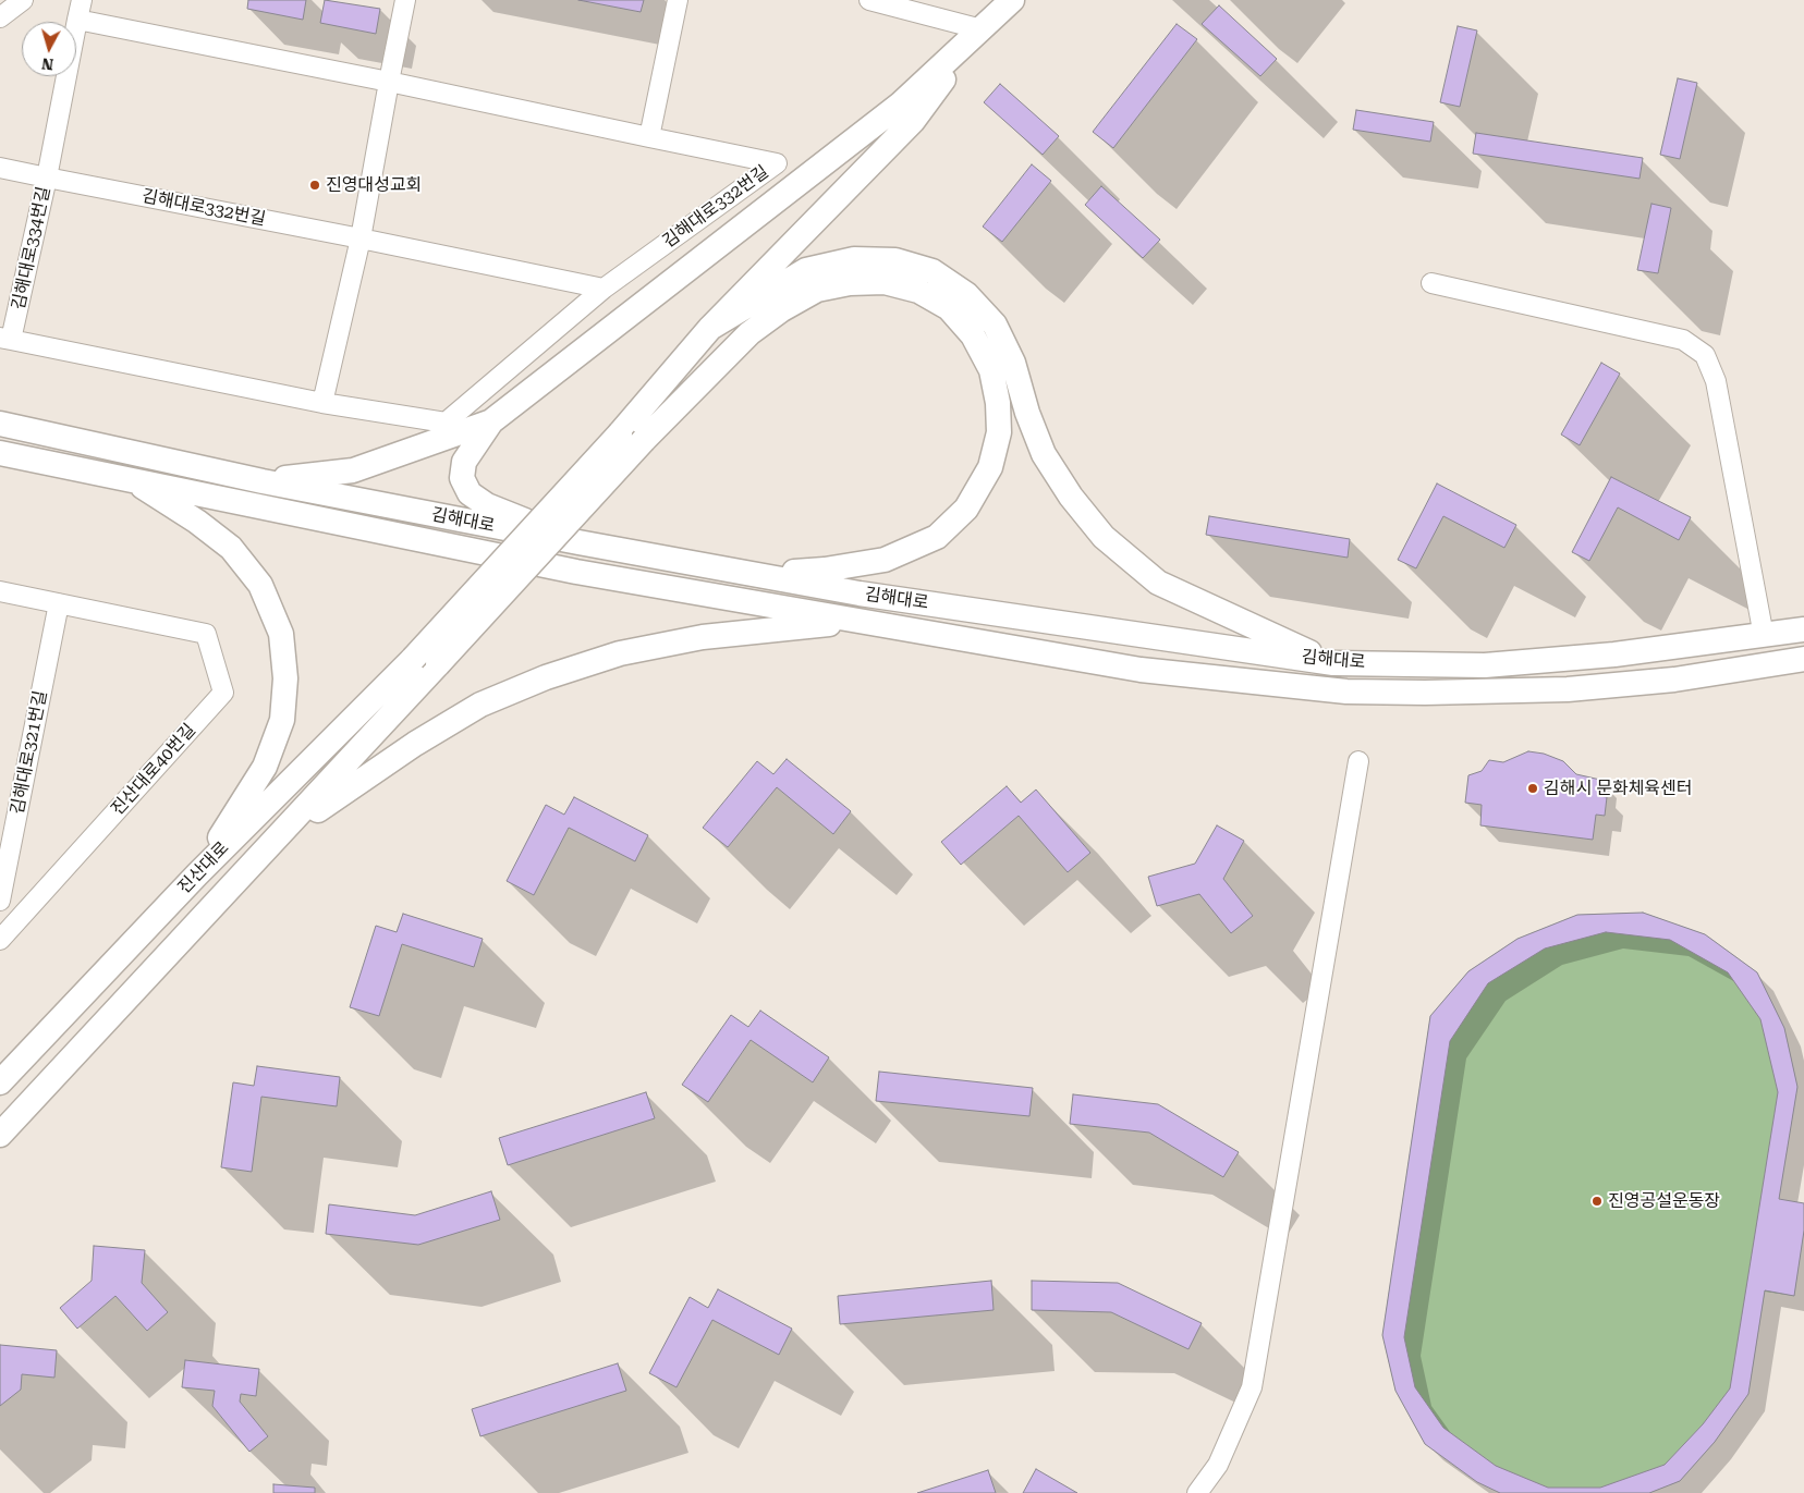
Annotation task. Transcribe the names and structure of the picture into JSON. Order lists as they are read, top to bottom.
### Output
{
  "streets": {
    "main road": ["김해대로", "진산대로"],
    "street": [
      "김해대로332번길",
      "김해대로334번길",
      "김해대로321번길",
      "진산대로40번길"
    ]
  },
  "crossings": [
    ["김해대로332번길", "김해대로334번길"],
    ["김해대로321번길", "진산대로40번길"]
  ],
  "places": ["진영대성교회", "김해시 문화체육센터", "진영공설운동장"],
  "north": "bottom"
}
